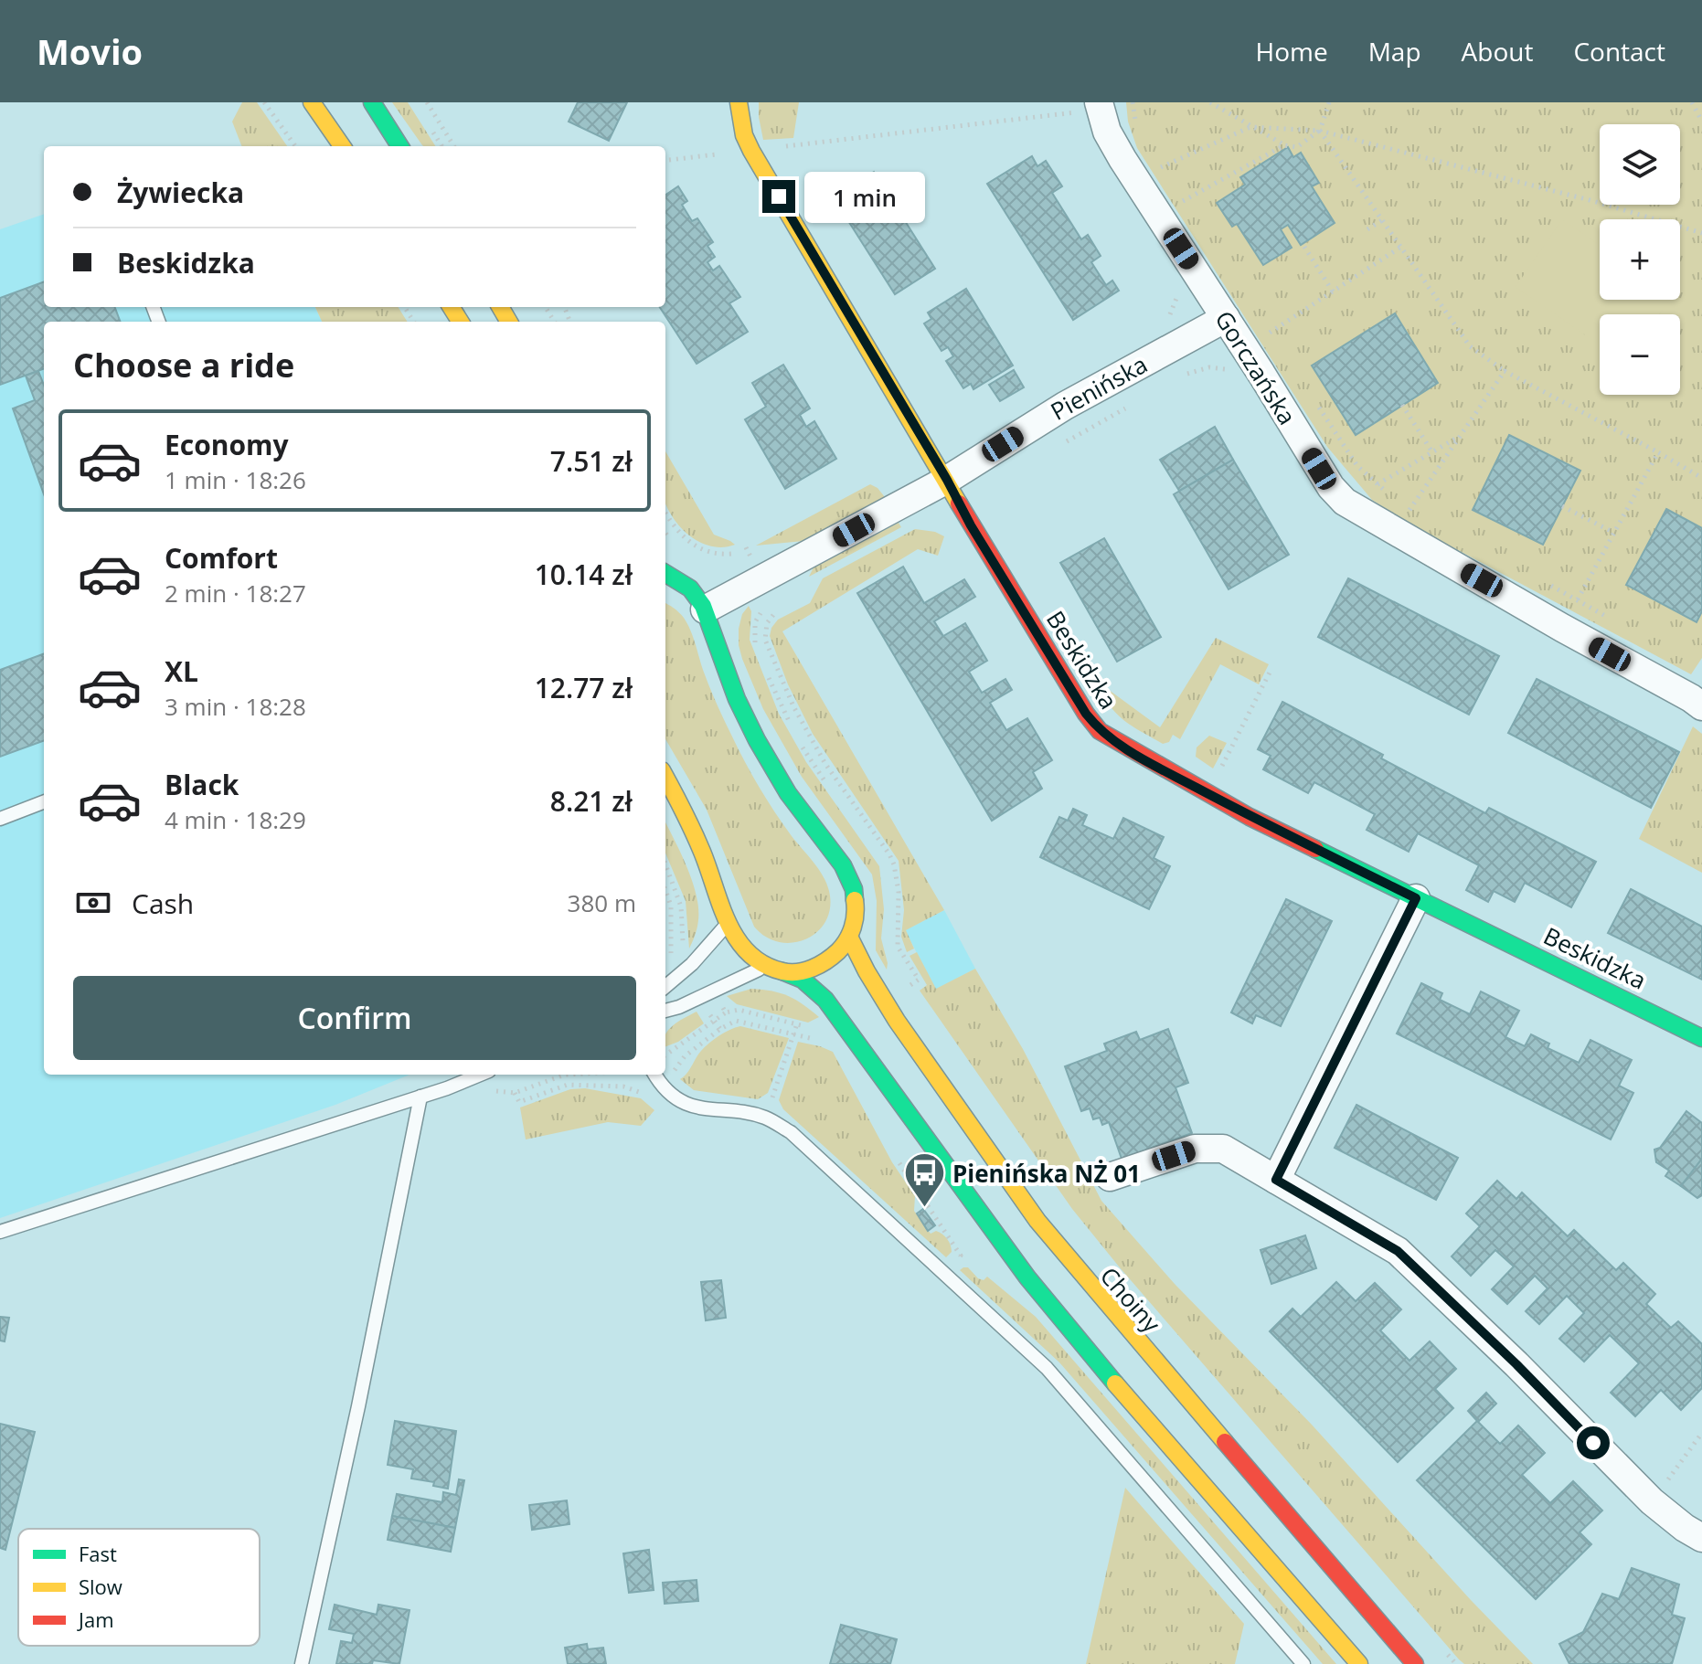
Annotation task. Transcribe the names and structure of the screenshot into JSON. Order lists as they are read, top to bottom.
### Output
{
  "streets": {
    "street": [
      "Gorczańska",
      "Pienińska",
      "Beskidzka",
      "Choiny"
    ]
  },
  "crossings": [
    ["Gorczańska", "Pienińska"],
    ["Pienińska", "Beskidzka"]
  ],
  "places": {
    "bus stop": ["Pienińska NŻ 01"]
  },
  "legend": ["Fast", "Slow", "Jam"],
  "page": {
    "header": "Movio",
    "nav": [
      "Home",
      "Map",
      "About",
      "Contact"
    ],
    "map_buttons": ["+", "−"],
    "banner": ["Żywiecka", "Beskidzka"],
    "bubble": "1 min",
    "heading": "Choose a ride",
    "list": [
      {
        "name": "Economy",
        "note": "1 min · 18:26",
        "value": "7.51 zł"
      },
      {
        "name": "Comfort",
        "note": "2 min · 18:27",
        "value": "10.14 zł"
      },
      {
        "name": "XL",
        "note": "3 min · 18:28",
        "value": "12.77 zł"
      },
      {
        "name": "Black",
        "note": "4 min · 18:29",
        "value": "8.21 zł"
      }
    ],
    "pay": ["Cash", "380 m"],
    "buttons": "Confirm"
  }
}
